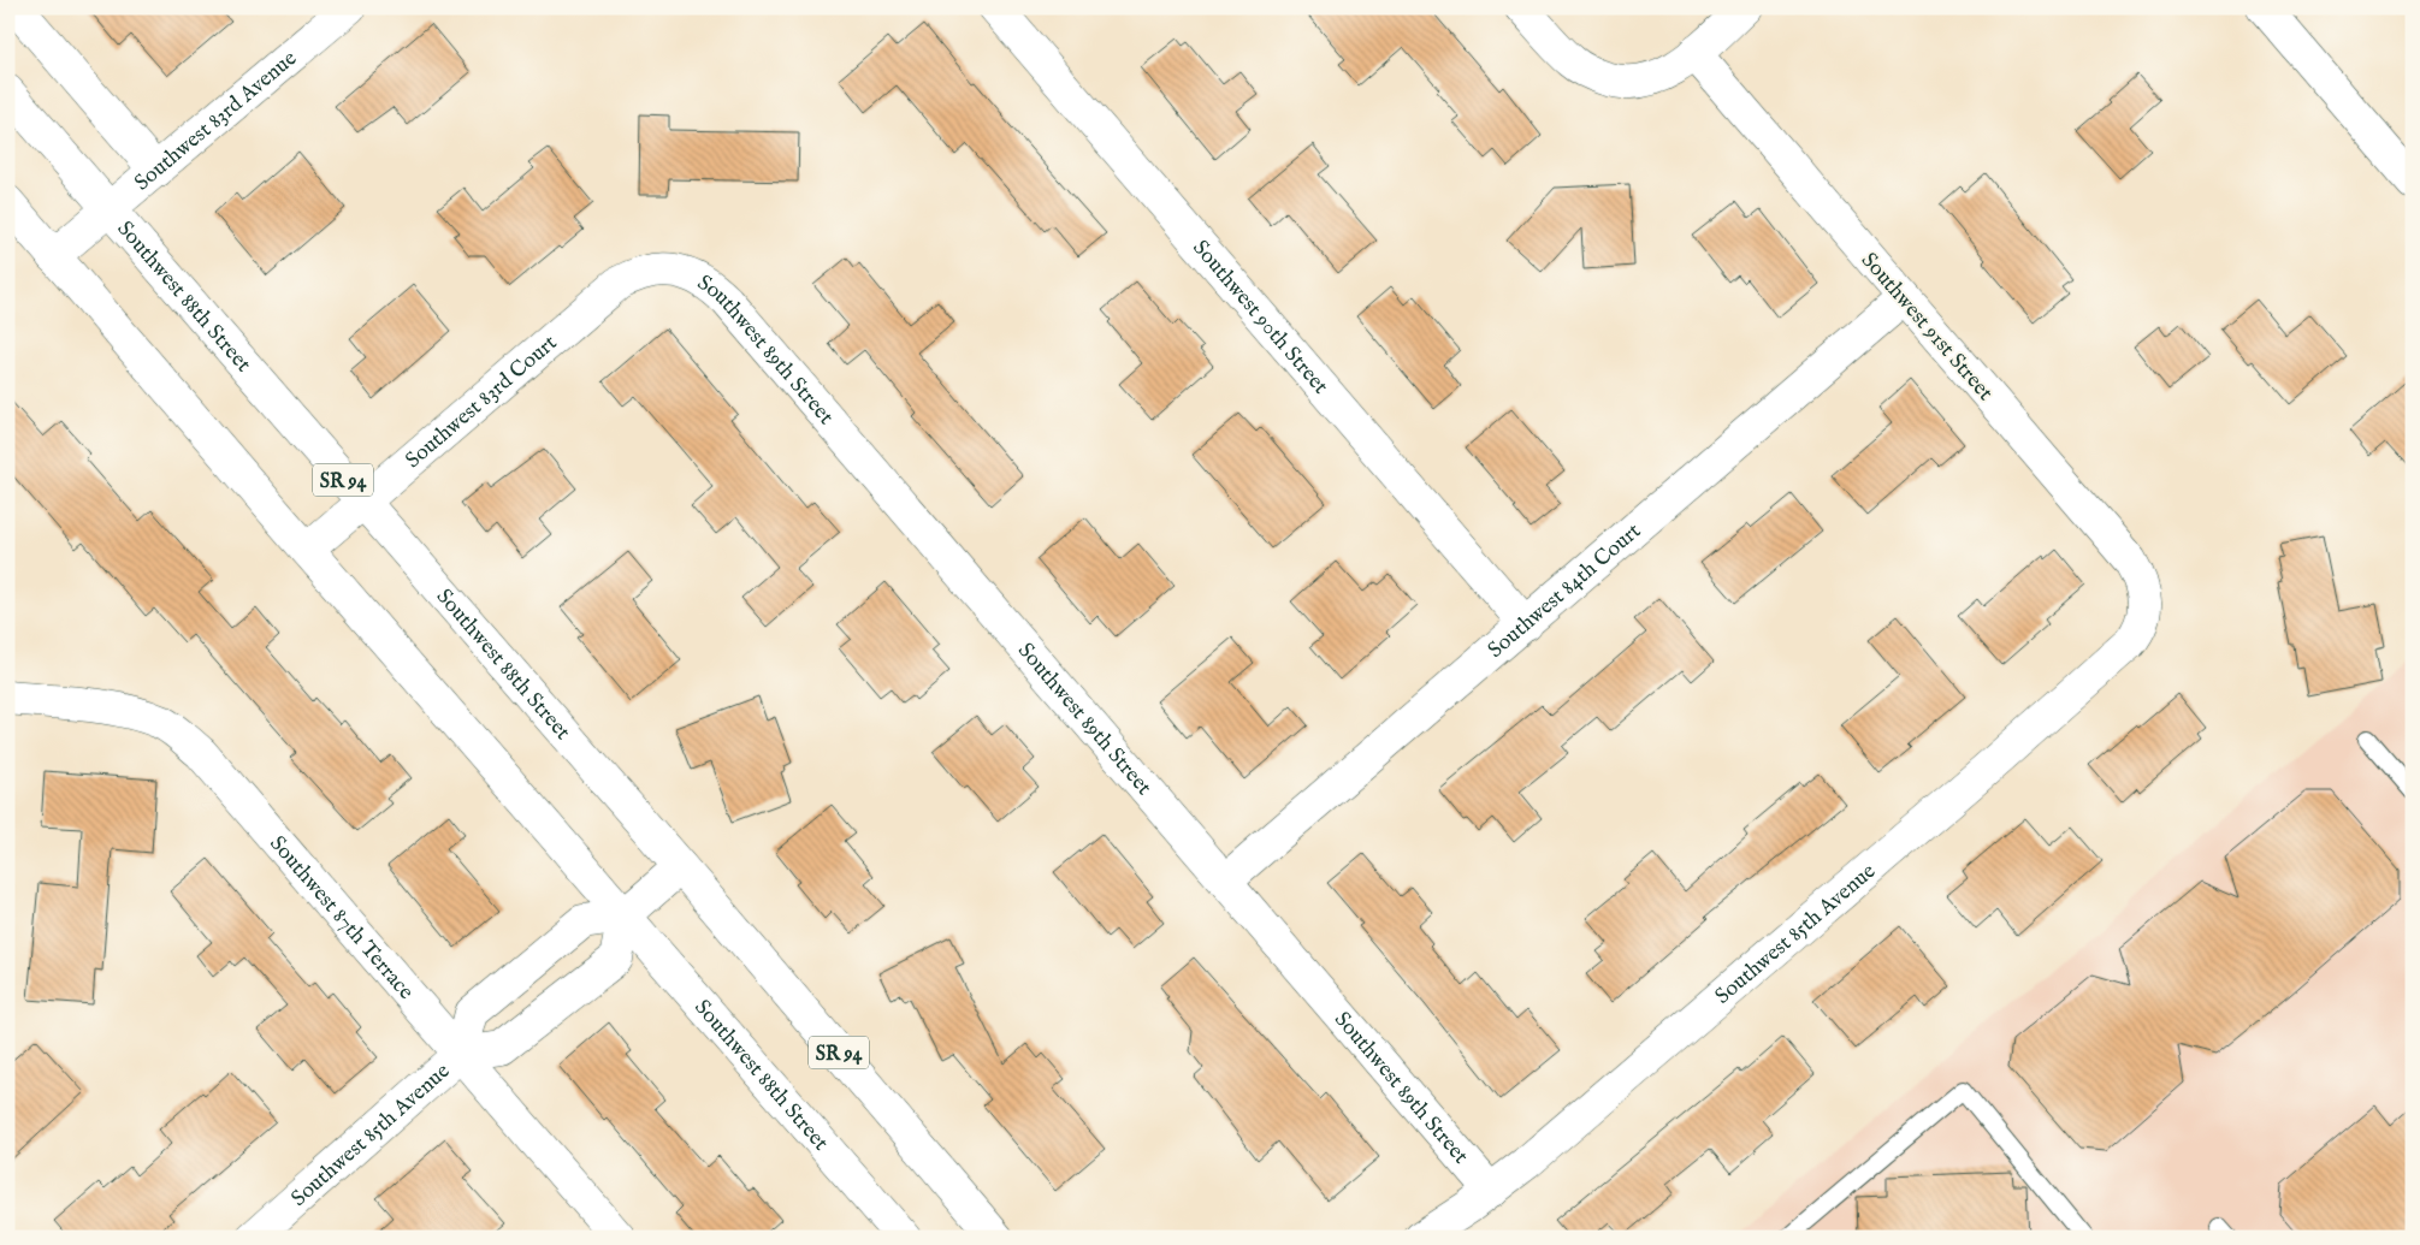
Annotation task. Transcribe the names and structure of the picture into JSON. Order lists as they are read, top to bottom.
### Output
{
  "streets": {
    "street": [
      "Southwest 83rd Avenue",
      "Southwest 88th Street",
      "Southwest 90th Street",
      "Southwest 91st Street",
      "Southwest 89th Street",
      "Southwest 83rd Court",
      "SR 94",
      "Southwest 84th Court",
      "Southwest 87th Terrace",
      "Southwest 85th Avenue"
    ]
  },
  "crossings": [
    ["Southwest 83rd Avenue", "Southwest 88th Street"],
    ["Southwest 88th Street", "Southwest 83rd Court"],
    ["Southwest 88th Street", "Southwest 85th Avenue"],
    ["Southwest 90th Street", "Southwest 84th Court"],
    ["Southwest 91st Street", "Southwest 84th Court"],
    ["Southwest 91st Street", "Southwest 85th Avenue"],
    ["Southwest 89th Street", "Southwest 83rd Court"],
    ["Southwest 89th Street", "Southwest 84th Court"],
    ["Southwest 89th Street", "Southwest 85th Avenue"],
    ["Southwest 87th Terrace", "Southwest 85th Avenue"]
  ]
}
